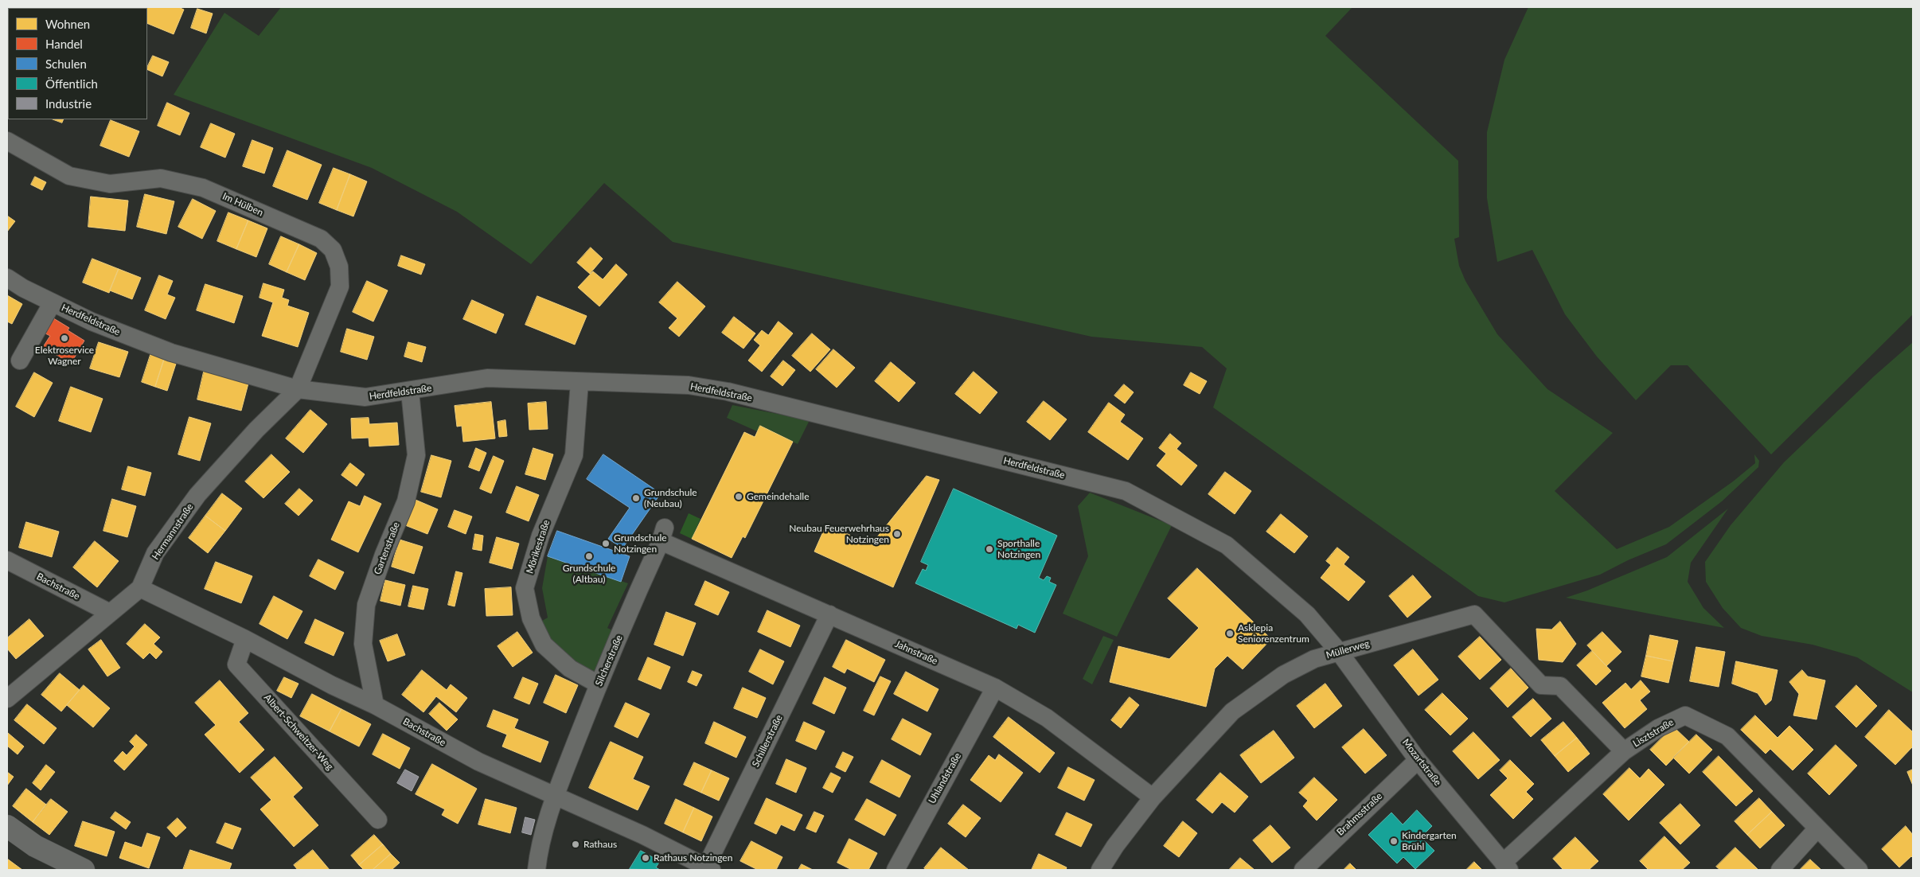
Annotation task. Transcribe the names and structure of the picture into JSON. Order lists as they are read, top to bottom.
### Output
{
  "streets": {
    "street": [
      "Im Hülben",
      "Herdfeldstraße",
      "Hermannstraße",
      "Mörikestraße",
      "Gartenstraße",
      "Bachstraße",
      "Müllerweg",
      "Jahnstraße",
      "Silcherstraße",
      "Albert-Schweitzer-Weg",
      "Lisztstraße",
      "Schillerstraße",
      "Mozartstraße",
      "Uhlandstraße",
      "Brahmsstraße"
    ]
  },
  "crossings": [
    ["Im Hülben", "Herdfeldstraße"],
    ["Im Hülben", "Hermannstraße"],
    ["Herdfeldstraße", "Hermannstraße"],
    ["Herdfeldstraße", "Mörikestraße"],
    ["Herdfeldstraße", "Gartenstraße"],
    ["Herdfeldstraße", "Müllerweg"],
    ["Herdfeldstraße", "Mozartstraße"],
    ["Hermannstraße", "Bachstraße"],
    ["Mörikestraße", "Silcherstraße"],
    ["Gartenstraße", "Bachstraße"],
    ["Bachstraße", "Silcherstraße"],
    ["Bachstraße", "Albert-Schweitzer-Weg"],
    ["Bachstraße", "Schillerstraße"],
    ["Müllerweg", "Jahnstraße"],
    ["Müllerweg", "Lisztstraße"],
    ["Müllerweg", "Mozartstraße"],
    ["Jahnstraße", "Silcherstraße"],
    ["Jahnstraße", "Schillerstraße"],
    ["Jahnstraße", "Uhlandstraße"],
    ["Lisztstraße", "Mozartstraße"],
    ["Mozartstraße", "Brahmsstraße"]
  ],
  "places": [
    "Elektroservice Wagner",
    "Gemeindehalle",
    "Grundschule (Neubau)",
    "Neubau Feuerwehrhaus Notzingen",
    "Grundschule Notzingen",
    "Sporthalle Notzingen",
    "Grundschule (Altbau)",
    "Asklepia Seniorenzentrum",
    "Kindergarten Brühl",
    "Rathaus",
    "Rathaus Notzingen"
  ],
  "legend": [
    "Wohnen",
    "Handel",
    "Schulen",
    "Öffentlich",
    "Industrie"
  ]
}
